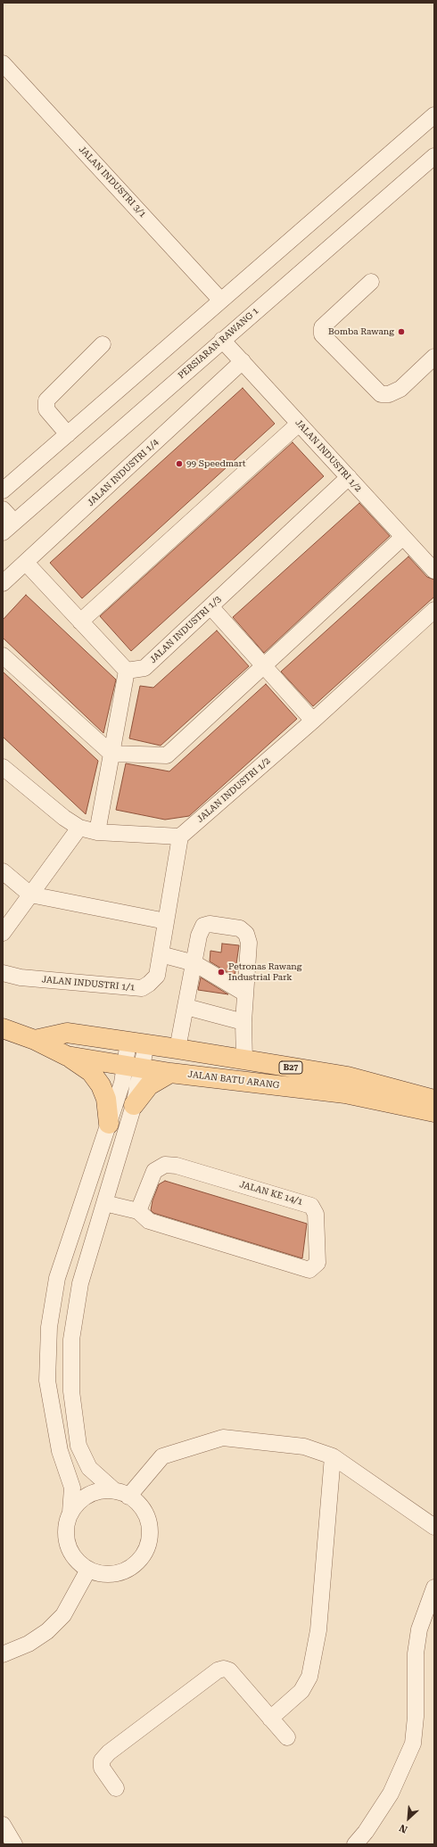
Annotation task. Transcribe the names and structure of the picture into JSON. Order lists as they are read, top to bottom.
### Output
{
  "streets": {
    "main road": ["B27", "JALAN BATU ARANG"],
    "street": [
      "JALAN INDUSTRI 3/1",
      "PERSIARAN RAWANG 1",
      "JALAN INDUSTRI 1/2",
      "JALAN INDUSTRI 1/4",
      "JALAN INDUSTRI 1/3",
      "JALAN INDUSTRI 1/1",
      "JALAN KE 14/1"
    ]
  },
  "crossings": [
    ["PERSIARAN RAWANG 1", "JALAN INDUSTRI 1/2"],
    ["JALAN INDUSTRI 1/2", "JALAN INDUSTRI 1/4"],
    ["JALAN INDUSTRI 1/2", "JALAN INDUSTRI 1/3"],
    ["JALAN INDUSTRI 1/2", "JALAN INDUSTRI 1/1"],
    ["B27", "JALAN BATU ARANG"]
  ],
  "places": ["Bomba Rawang", "99 Speedmart", "Petronas Rawang Industrial Park"],
  "north": "bottom left"
}
